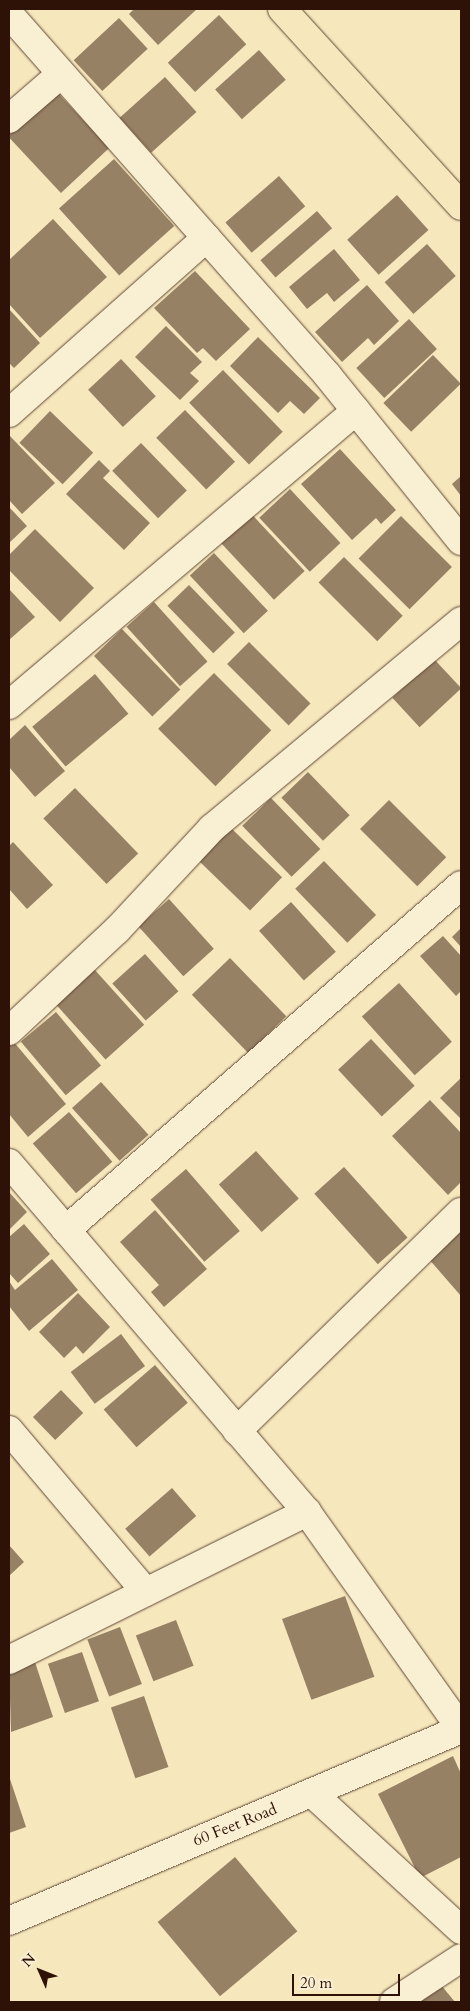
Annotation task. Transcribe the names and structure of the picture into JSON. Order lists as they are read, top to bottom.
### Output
{
  "streets": {
    "street": ["60 Feet Road"]
  },
  "scale_bar": "20 m",
  "north": "top left"
}
